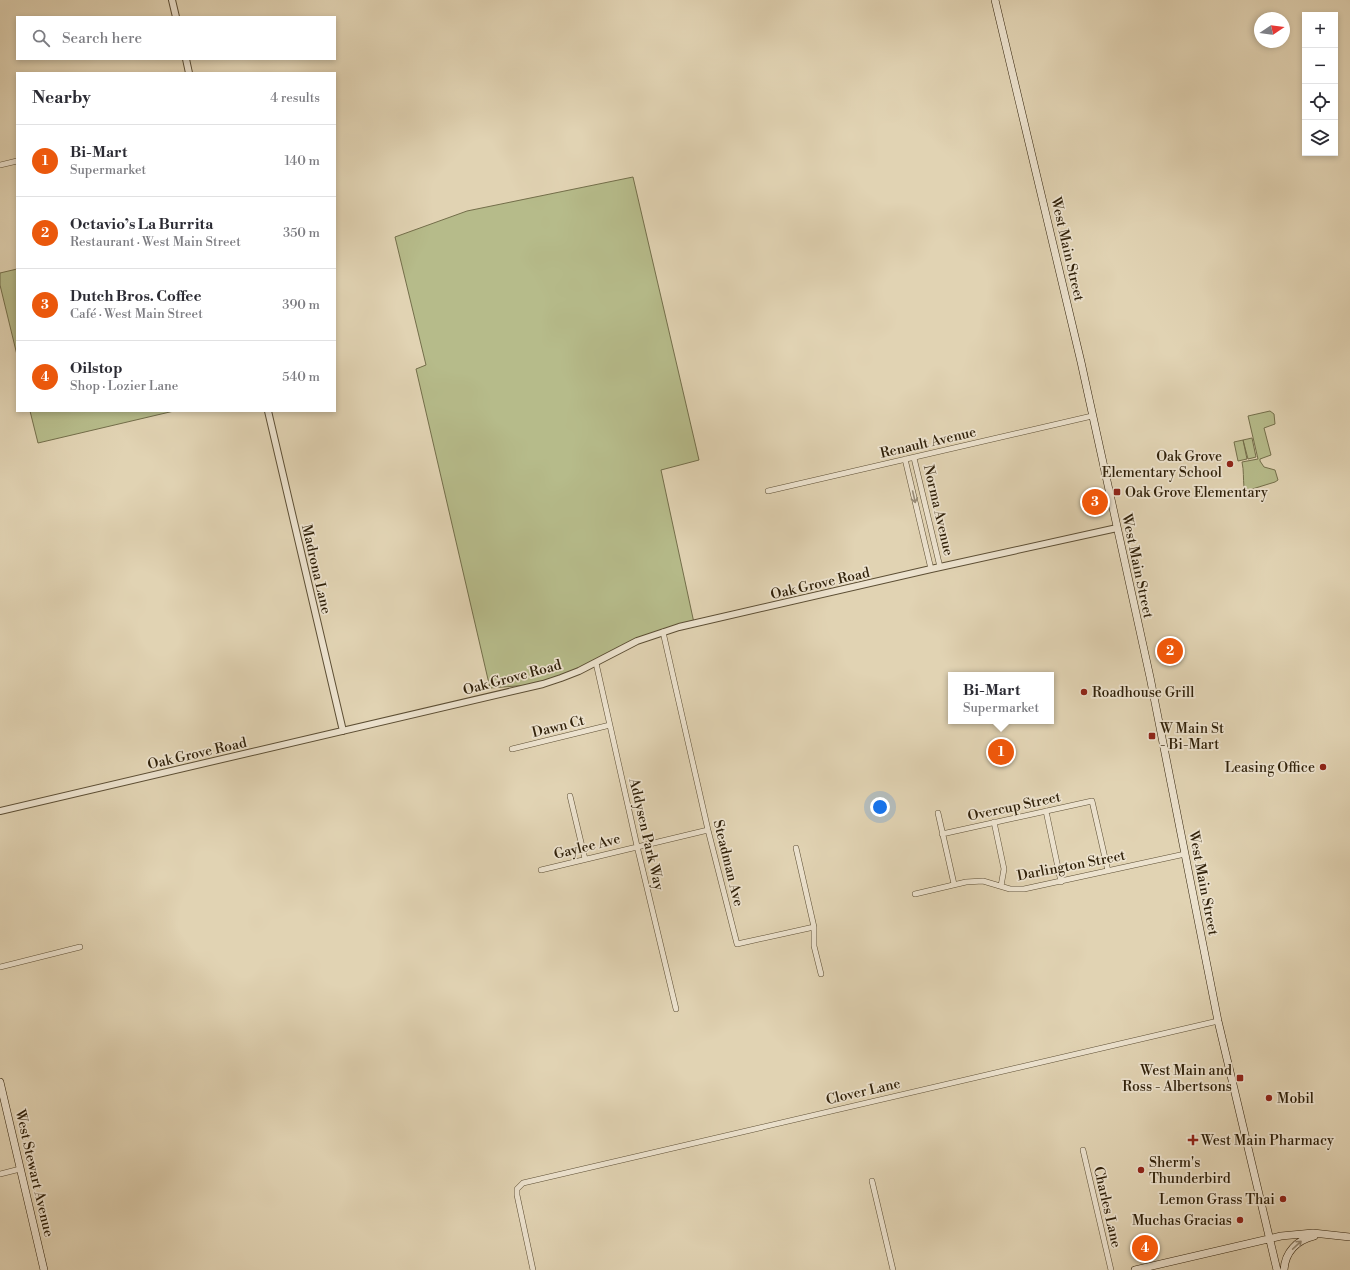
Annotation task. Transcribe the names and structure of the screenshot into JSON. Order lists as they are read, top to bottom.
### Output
{
  "streets": {
    "main road": ["West Main Street", "West Stewart Avenue"],
    "street": [
      "Renault Avenue",
      "Norma Avenue",
      "Madrona Lane",
      "Oak Grove Road",
      "Dawn Ct",
      "Overcup Street",
      "Addysen Park Way",
      "Gaylee Ave",
      "Steadman Ave",
      "Darlington Street",
      "Clover Lane",
      "Charles Lane"
    ]
  },
  "crossings": [
    ["West Main Street", "Renault Avenue"],
    ["West Main Street", "Oak Grove Road"],
    ["West Main Street", "Darlington Street"],
    ["West Main Street", "Clover Lane"],
    ["Renault Avenue", "Norma Avenue"],
    ["Norma Avenue", "Oak Grove Road"],
    ["Madrona Lane", "Oak Grove Road"],
    ["Oak Grove Road", "Addysen Park Way"],
    ["Oak Grove Road", "Steadman Ave"],
    ["Dawn Ct", "Addysen Park Way"],
    ["Overcup Street", "Darlington Street"],
    ["Addysen Park Way", "Gaylee Ave"],
    ["Gaylee Ave", "Steadman Ave"]
  ],
  "places": {
    "other": [
      "Oak Grove Elementary School",
      "Roadhouse Grill",
      "Leasing Office",
      "Mobil",
      "Sherm's Thunderbird",
      "Lemon Grass Thai",
      "Muchas Gracias"
    ],
    "transit": ["Oak Grove Elementary", "W Main St - Bi-Mart", "West Main and Ross - Albertsons"],
    "health": ["West Main Pharmacy"]
  },
  "north": "right",
  "page": {
    "map_buttons": ["+", "−"],
    "search": "Search here",
    "heading": ["Nearby", "4 results"],
    "list": [
      {
        "mark": "1",
        "name": "Bi-Mart",
        "note": "Supermarket",
        "value": "140 m"
      },
      {
        "mark": "2",
        "name": "Octavio’s La Burrita",
        "note": "Restaurant · West Main Street",
        "value": "350 m"
      },
      {
        "mark": "3",
        "name": "Dutch Bros. Coffee",
        "note": "Café · West Main Street",
        "value": "390 m"
      },
      {
        "mark": "4",
        "name": "Oilstop",
        "note": "Shop · Lozier Lane",
        "value": "540 m"
      }
    ],
    "pins": [
      "3",
      "2",
      "1",
      "4"
    ],
    "popup": ["Bi-Mart", "Supermarket"]
  }
}
